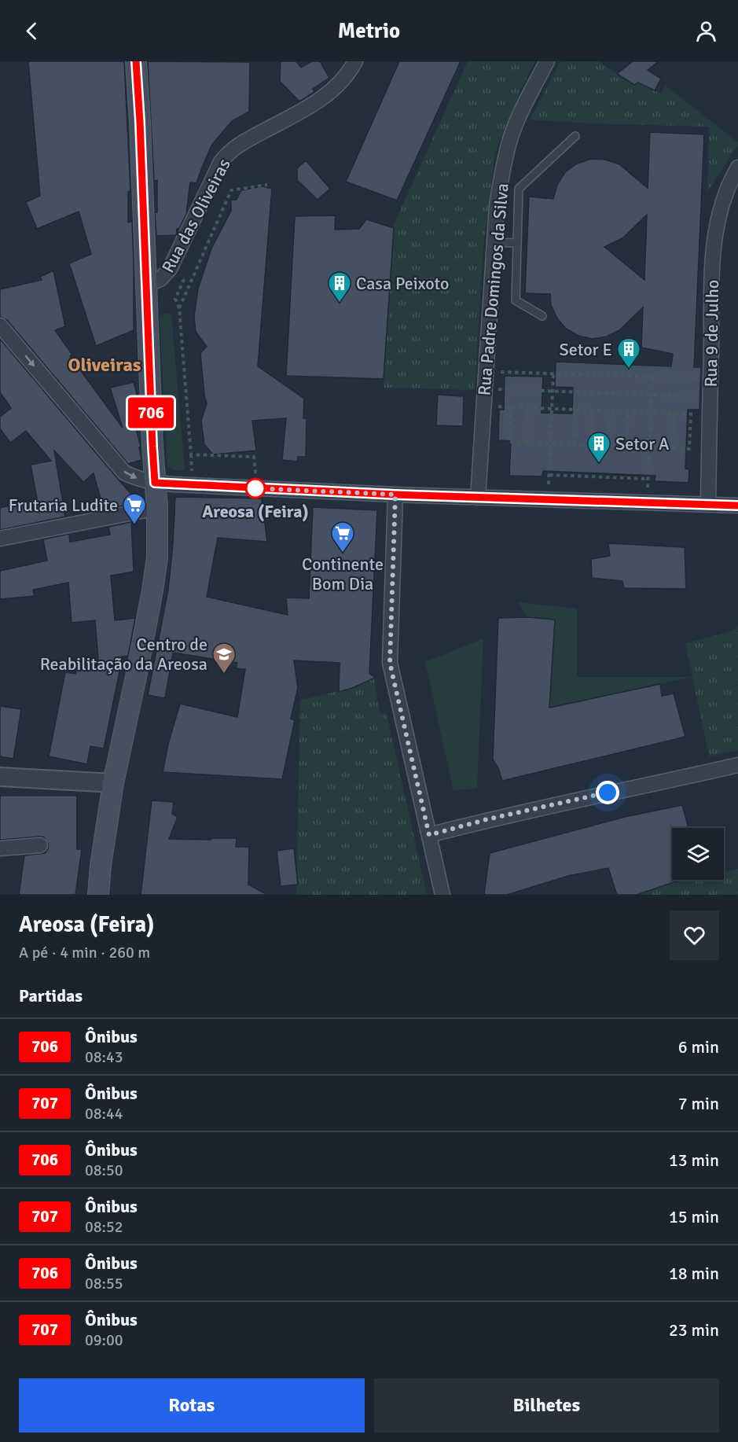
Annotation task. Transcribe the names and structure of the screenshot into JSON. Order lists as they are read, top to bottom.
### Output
{
  "streets": {
    "street": ["Rua das Oliveiras", "Rua Padre Domingos da Silva", "Rua 9 de Julho"]
  },
  "districts": ["Oliveiras"],
  "places": {
    "building": ["Casa Peixoto", "Setor E", "Setor A"],
    "other": ["Areosa (Feira)"],
    "supermarket": ["Frutaria Ludite", "Continente Bom Dia"],
    "school or university": ["Centro de Reabilitação da Areosa"]
  },
  "lines": ["bus line 706"],
  "page": {
    "header": "Metrio",
    "on_map": "706",
    "heading": [
      ["Areosa (Feira)", "A pé · 4 min · 260 m"],
      "Partidas"
    ],
    "list": [
      {
        "mark": "706",
        "name": "Ônibus",
        "note": "08:43",
        "value": "6 min"
      },
      {
        "mark": "707",
        "name": "Ônibus",
        "note": "08:44",
        "value": "7 min"
      },
      {
        "mark": "706",
        "name": "Ônibus",
        "note": "08:50",
        "value": "13 min"
      },
      {
        "mark": "707",
        "name": "Ônibus",
        "note": "08:52",
        "value": "15 min"
      },
      {
        "mark": "706",
        "name": "Ônibus",
        "note": "08:55",
        "value": "18 min"
      },
      {
        "mark": "707",
        "name": "Ônibus",
        "note": "09:00",
        "value": "23 min"
      }
    ],
    "buttons": ["Rotas", "Bilhetes"]
  }
}
